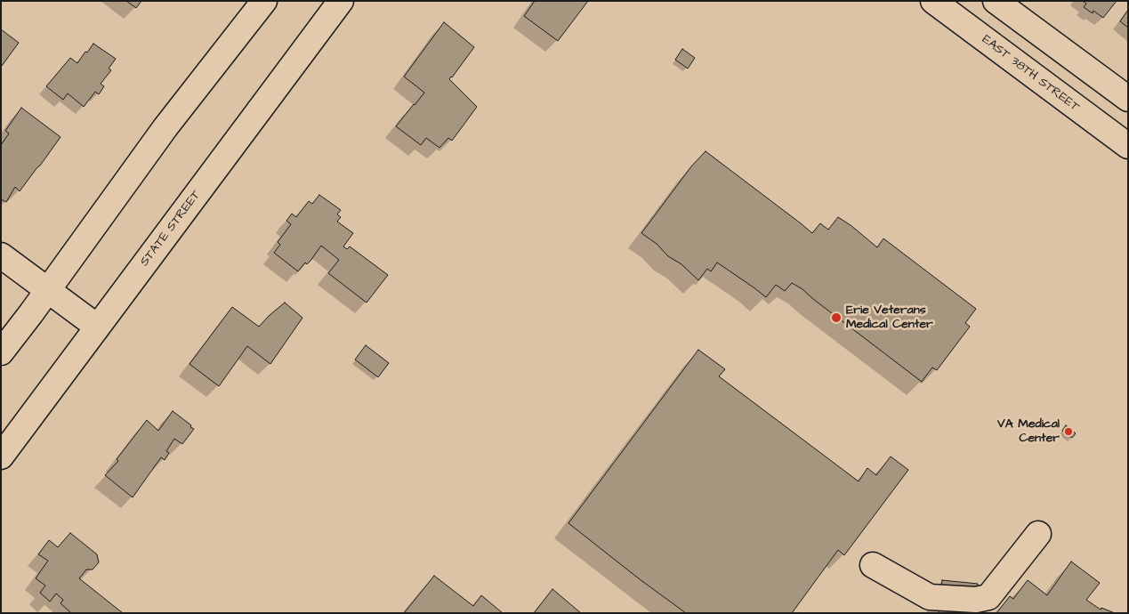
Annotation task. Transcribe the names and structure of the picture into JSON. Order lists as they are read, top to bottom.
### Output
{
  "streets": {
    "street": ["EAST 38TH STREET", "STATE STREET"]
  },
  "places": ["Erie Veterans Medical Center", "VA Medical Center"]
}
